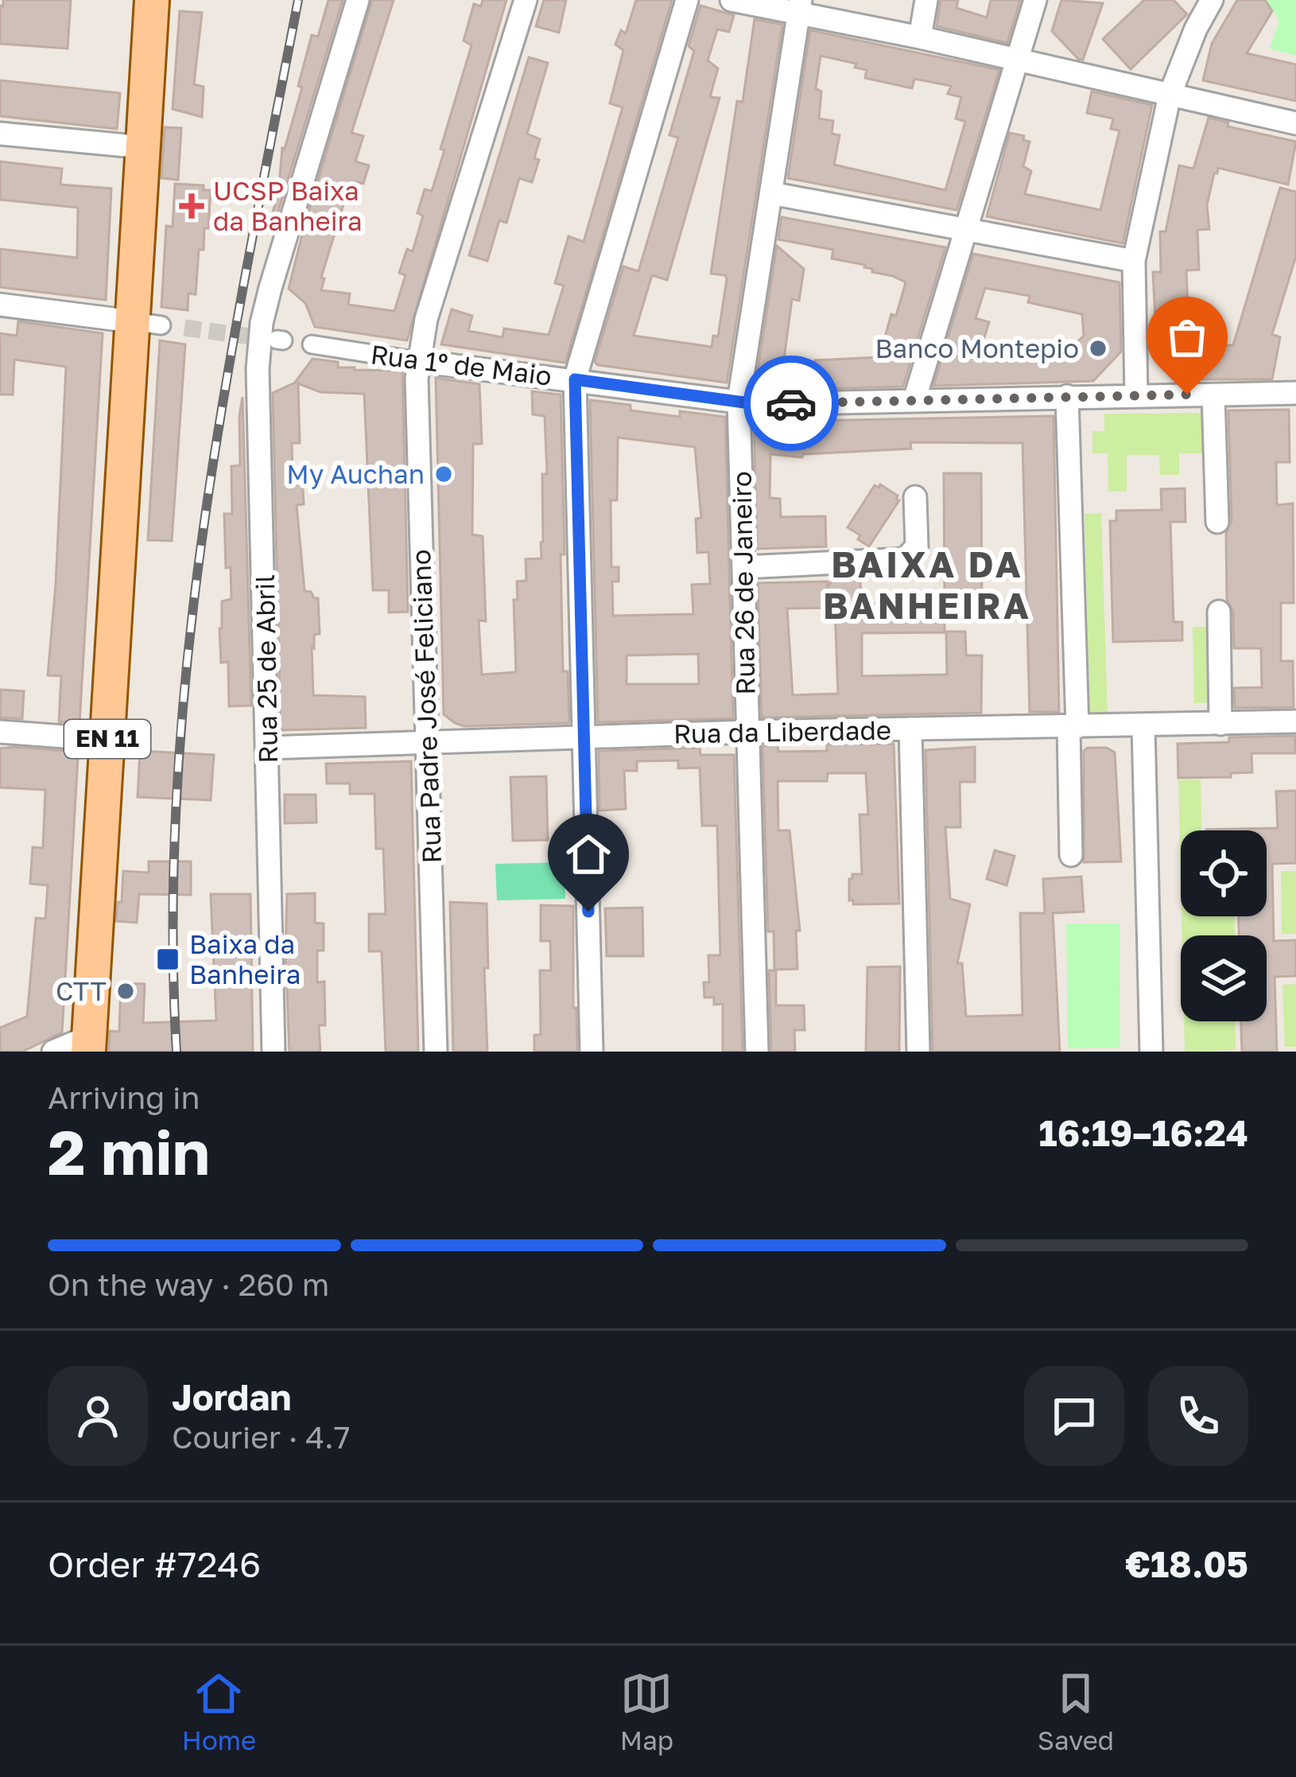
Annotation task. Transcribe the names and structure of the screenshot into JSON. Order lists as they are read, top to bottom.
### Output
{
  "streets": {
    "main road": ["EN 11"],
    "street": [
      "Rua 1º de Maio",
      "Rua 26 de Janeiro",
      "Rua 25 de Abril",
      "Rua Padre José Feliciano",
      "Rua da Liberdade"
    ]
  },
  "crossings": [
    ["Rua 1º de Maio", "Rua 26 de Janeiro"],
    ["Rua 1º de Maio", "Rua Padre José Feliciano"],
    ["Rua 26 de Janeiro", "Rua da Liberdade"],
    ["Rua 25 de Abril", "Rua da Liberdade"],
    ["Rua Padre José Feliciano", "Rua da Liberdade"]
  ],
  "districts": ["BAIXA DA BANHEIRA"],
  "places": {
    "health": ["UCSP Baixa da Banheira"],
    "other": ["Banco Montepio", "My Auchan", "CTT"],
    "transit": ["Baixa da Banheira"]
  },
  "page": {
    "heading": ["2 min", "Arriving in", "16:19–16:24"],
    "panel": [
      "Jordan",
      "Courier · 4.7",
      "Order #7246",
      "€18.05"
    ],
    "bar": "On the way · 260 m",
    "tabs": ["Home", "Map", "Saved"]
  }
}
